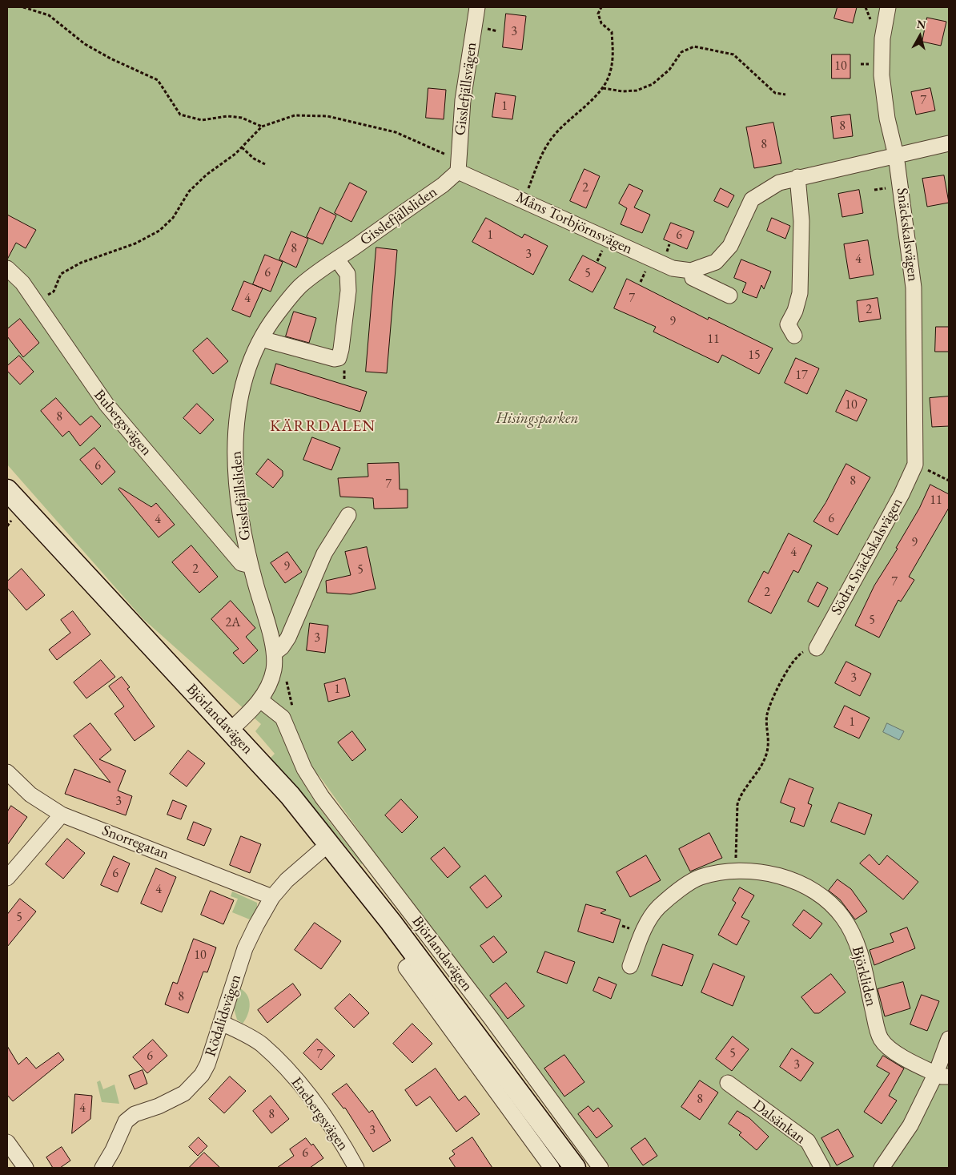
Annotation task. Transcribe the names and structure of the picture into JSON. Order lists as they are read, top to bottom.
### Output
{
  "streets": {
    "street": [
      "Gisslefjällsvägen",
      "Gisslefjällsliden",
      "Måns Torbjörnsvägen",
      "Snäckskalsvägen",
      "Bubergsvägen",
      "Södra Snäckskalsvägen",
      "Björlandavägen",
      "Snorregatan",
      "Björkliden",
      "Rödalidsvägen",
      "Enebergsvägen",
      "Dalsänkan"
    ]
  },
  "crossings": [
    ["Gisslefjällsvägen", "Gisslefjällsliden"],
    ["Gisslefjällsvägen", "Måns Torbjörnsvägen"],
    ["Gisslefjällsliden", "Måns Torbjörnsvägen"],
    ["Gisslefjällsliden", "Bubergsvägen"],
    ["Gisslefjällsliden", "Björlandavägen"],
    ["Måns Torbjörnsvägen", "Snäckskalsvägen"],
    ["Snäckskalsvägen", "Södra Snäckskalsvägen"],
    ["Björlandavägen", "Rödalidsvägen"],
    ["Snorregatan", "Rödalidsvägen"],
    ["Rödalidsvägen", "Enebergsvägen"]
  ],
  "districts": ["KÄRRDALEN"],
  "parks": ["Hisingsparken"],
  "house_numbers": [
    "3",
    "10",
    "7",
    "1",
    "8",
    "8",
    "2",
    "1",
    "6",
    "8",
    "3",
    "4",
    "6",
    "5",
    "4",
    "7",
    "2",
    "9",
    "11",
    "15",
    "17",
    "10",
    "8",
    "6",
    "8",
    "7",
    "11",
    "6",
    "4",
    "9",
    "4",
    "9",
    "2",
    "5",
    "7",
    "2",
    "5",
    "2A",
    "3",
    "3",
    "1",
    "1",
    "3",
    "6",
    "4",
    "5",
    "10",
    "8",
    "5",
    "7",
    "6",
    "3",
    "8",
    "4",
    "8",
    "3",
    "6"
  ],
  "north": "top"
}
